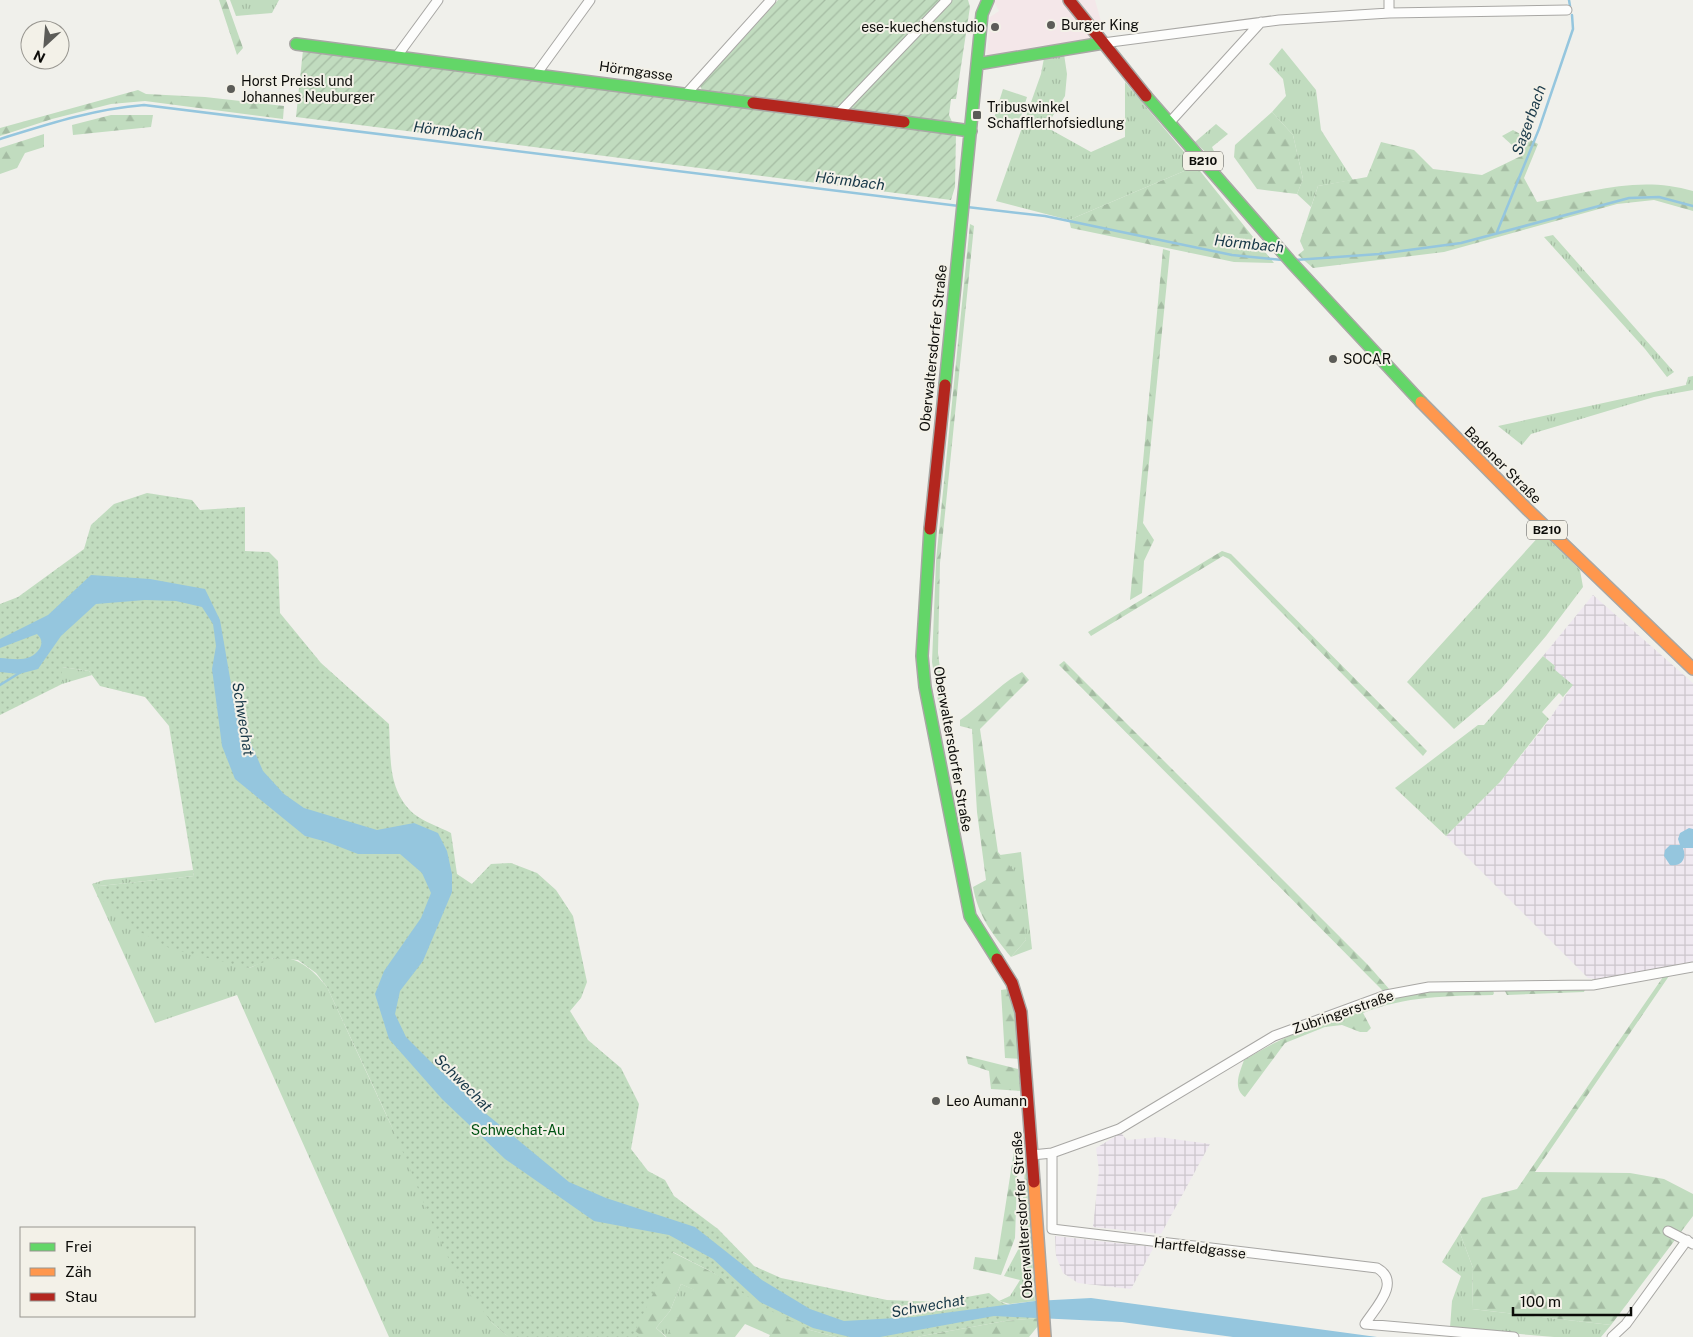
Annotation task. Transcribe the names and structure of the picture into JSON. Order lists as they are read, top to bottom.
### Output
{
  "streets": {
    "street": [
      "Hörmgasse",
      "B210",
      "Oberwaltersdorfer Straße",
      "Badener Straße",
      "Zubringerstraße",
      "Hartfeldgasse"
    ]
  },
  "crossings": [
    ["Hörmgasse", "Oberwaltersdorfer Straße"],
    ["B210", "Badener Straße"],
    ["Zubringerstraße", "Hartfeldgasse"]
  ],
  "water": ["Sagerbach", "Hörmbach", "Schwechat"],
  "parks": ["Schwechat-Au"],
  "places": {
    "other": [
      "Burger King",
      "ese-kuechenstudio",
      "Horst Preissl und Johannes Neuburger",
      "SOCAR",
      "Leo Aumann"
    ],
    "transit": ["Tribuswinkel Schafflerhofsiedlung"]
  },
  "legend": ["Frei", "Zäh", "Stau"],
  "scale_bar": "100 m",
  "north": "bottom left"
}
